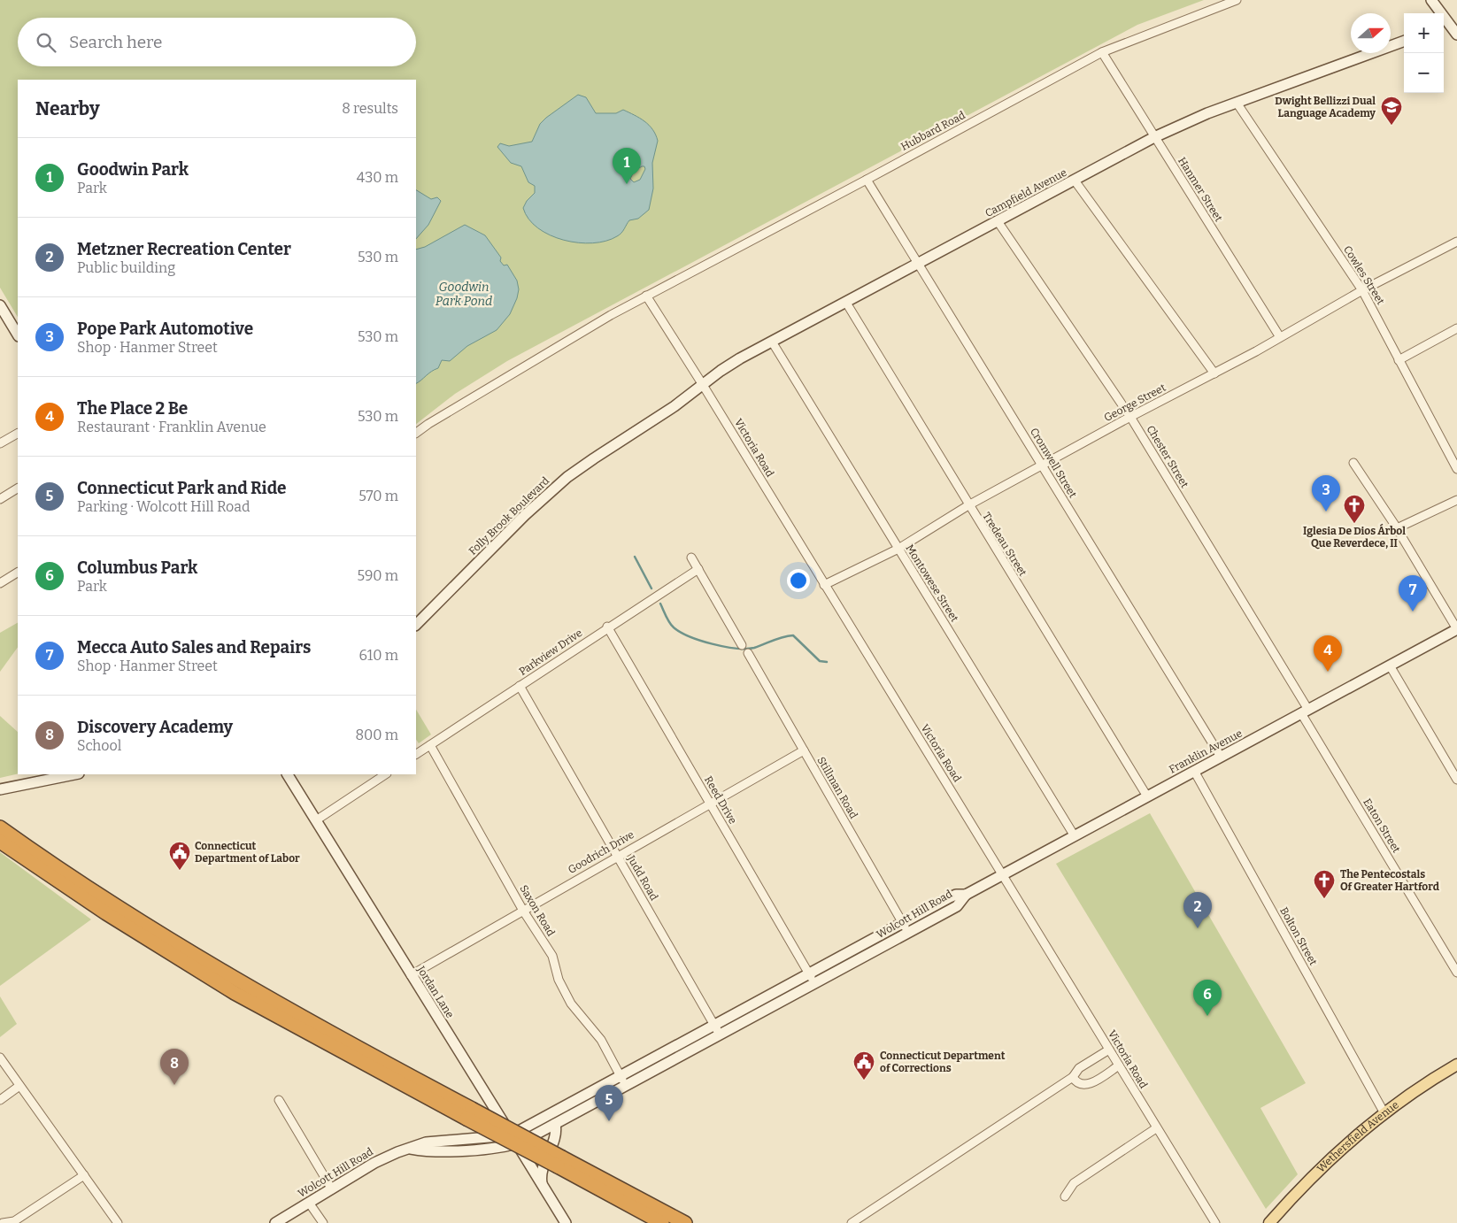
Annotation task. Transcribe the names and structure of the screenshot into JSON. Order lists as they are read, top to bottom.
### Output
{
  "streets": {
    "main road": [
      "Campfield Avenue",
      "Folly Brook Boulevard",
      "Franklin Avenue",
      "Wolcott Hill Road",
      "Jordan Lane",
      "Wethersfield Avenue"
    ],
    "street": [
      "Hubbard Road",
      "Hanmer Street",
      "Cowles Street",
      "George Street",
      "Victoria Road",
      "Chester Street",
      "Cromwell Street",
      "Tredeau Street",
      "Montowese Street",
      "Parkview Drive",
      "Stillman Road",
      "Reed Drive",
      "Eaton Street",
      "Goodrich Drive",
      "Judd Road",
      "Saxon Road",
      "Bolton Street"
    ]
  },
  "crossings": [
    ["Hubbard Road", "Hanmer Street"],
    ["Hubbard Road", "Victoria Road"],
    ["Hubbard Road", "Cromwell Street"],
    ["Hanmer Street", "Campfield Avenue"],
    ["Hanmer Street", "George Street"],
    ["Campfield Avenue", "Cowles Street"],
    ["Campfield Avenue", "Victoria Road"],
    ["Campfield Avenue", "Chester Street"],
    ["Campfield Avenue", "Cromwell Street"],
    ["Campfield Avenue", "Folly Brook Boulevard"],
    ["Campfield Avenue", "Tredeau Street"],
    ["Campfield Avenue", "Montowese Street"],
    ["Cowles Street", "George Street"],
    ["George Street", "Victoria Road"],
    ["George Street", "Chester Street"],
    ["George Street", "Cromwell Street"],
    ["George Street", "Tredeau Street"],
    ["George Street", "Montowese Street"],
    ["Victoria Road", "Franklin Avenue"],
    ["Chester Street", "Franklin Avenue"],
    ["Chester Street", "Eaton Street"],
    ["Cromwell Street", "Franklin Avenue"],
    ["Tredeau Street", "Franklin Avenue"],
    ["Montowese Street", "Franklin Avenue"],
    ["Parkview Drive", "Reed Drive"],
    ["Parkview Drive", "Judd Road"],
    ["Parkview Drive", "Saxon Road"],
    ["Franklin Avenue", "Eaton Street"],
    ["Franklin Avenue", "Wolcott Hill Road"],
    ["Franklin Avenue", "Bolton Street"],
    ["Stillman Road", "Goodrich Drive"],
    ["Stillman Road", "Wolcott Hill Road"],
    ["Reed Drive", "Goodrich Drive"],
    ["Reed Drive", "Wolcott Hill Road"],
    ["Goodrich Drive", "Judd Road"],
    ["Goodrich Drive", "Saxon Road"],
    ["Goodrich Drive", "Jordan Lane"],
    ["Judd Road", "Wolcott Hill Road"],
    ["Saxon Road", "Wolcott Hill Road"],
    ["Wolcott Hill Road", "Jordan Lane"],
    ["Bolton Street", "Wethersfield Avenue"]
  ],
  "water": ["Goodwin Park Pond"],
  "places": {
    "school or university": ["Dwight Bellizzi Dual Language Academy"],
    "church": ["Iglesia De Dios Árbol Que Reverdece, II", "The Pentecostals Of Greater Hartford"],
    "public building": ["Connecticut Department of Labor", "Connecticut Department of Corrections"]
  },
  "north": "right",
  "page": {
    "map_buttons": ["+", "−"],
    "search": "Search here",
    "heading": ["Nearby", "8 results"],
    "list": [
      {
        "mark": "1",
        "name": "Goodwin Park",
        "note": "Park",
        "value": "430 m"
      },
      {
        "mark": "2",
        "name": "Metzner Recreation Center",
        "note": "Public building",
        "value": "530 m"
      },
      {
        "mark": "3",
        "name": "Pope Park Automotive",
        "note": "Shop · Hanmer Street",
        "value": "530 m"
      },
      {
        "mark": "4",
        "name": "The Place 2 Be",
        "note": "Restaurant · Franklin Avenue",
        "value": "530 m"
      },
      {
        "mark": "5",
        "name": "Connecticut Park and Ride",
        "note": "Parking · Wolcott Hill Road",
        "value": "570 m"
      },
      {
        "mark": "6",
        "name": "Columbus Park",
        "note": "Park",
        "value": "590 m"
      },
      {
        "mark": "7",
        "name": "Mecca Auto Sales and Repairs",
        "note": "Shop · Hanmer Street",
        "value": "610 m"
      },
      {
        "mark": "8",
        "name": "Discovery Academy",
        "note": "School",
        "value": "800 m"
      }
    ],
    "pins": [
      "1",
      "3",
      "7",
      "4",
      "2",
      "6",
      "8",
      "5"
    ]
  }
}
